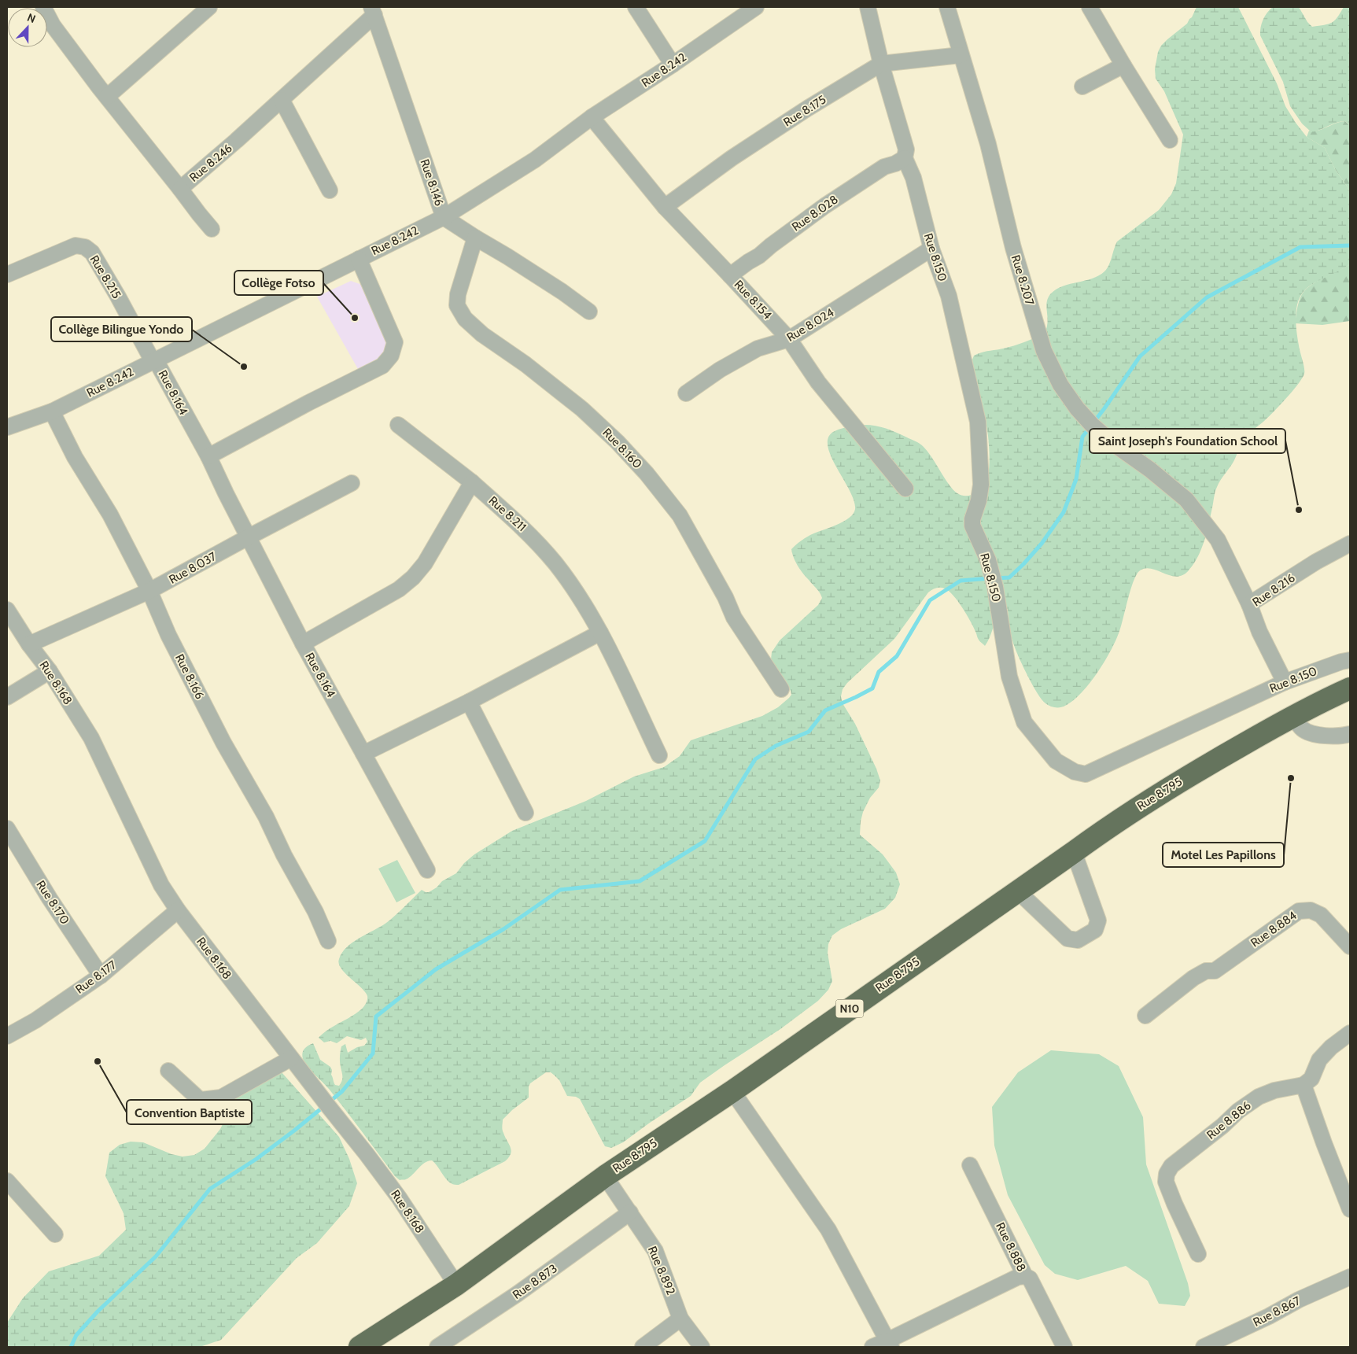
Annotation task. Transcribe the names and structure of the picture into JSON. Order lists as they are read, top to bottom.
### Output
{
  "streets": {
    "highway": ["Rue 8.795", "N10"],
    "street": [
      "Rue 8.242",
      "Rue 8.175",
      "Rue 8.246",
      "Rue 8.146",
      "Rue 8.028",
      "Rue 8.150",
      "Rue 8.215",
      "Rue 8.207",
      "Rue 8.154",
      "Rue 8.024",
      "Rue 8.164",
      "Rue 8.160",
      "Rue 8.211",
      "Rue 8.037",
      "Rue 8.216",
      "Rue 8.166",
      "Rue 8.168",
      "Rue 8.170",
      "Rue 8.884",
      "Rue 8.177",
      "Rue 8.886",
      "Rue 8.888",
      "Rue 8.892",
      "Rue 8.873",
      "Rue 8.867"
    ]
  },
  "crossings": [
    ["Rue 8.242", "Rue 8.146"],
    ["Rue 8.242", "Rue 8.215"],
    ["Rue 8.242", "Rue 8.154"],
    ["Rue 8.242", "Rue 8.164"],
    ["Rue 8.242", "Rue 8.166"],
    ["Rue 8.175", "Rue 8.150"],
    ["Rue 8.175", "Rue 8.207"],
    ["Rue 8.175", "Rue 8.154"],
    ["Rue 8.246", "Rue 8.146"],
    ["Rue 8.146", "Rue 8.160"],
    ["Rue 8.028", "Rue 8.150"],
    ["Rue 8.028", "Rue 8.154"],
    ["Rue 8.150", "Rue 8.024"],
    ["Rue 8.150", "Rue 8.216"],
    ["Rue 8.215", "Rue 8.164"],
    ["Rue 8.207", "Rue 8.216"],
    ["Rue 8.154", "Rue 8.024"],
    ["Rue 8.164", "Rue 8.037"],
    ["Rue 8.037", "Rue 8.166"],
    ["Rue 8.037", "Rue 8.168"],
    ["Rue 8.168", "Rue 8.795"],
    ["Rue 8.168", "Rue 8.177"],
    ["Rue 8.795", "Rue 8.892"],
    ["Rue 8.170", "Rue 8.177"],
    ["Rue 8.892", "Rue 8.873"]
  ],
  "places": [
    "Collège Fotso",
    "Collège Bilingue Yondo",
    "Saint Joseph's Foundation School",
    "Motel Les Papillons",
    "Convention Baptiste"
  ],
  "north": "top"
}
